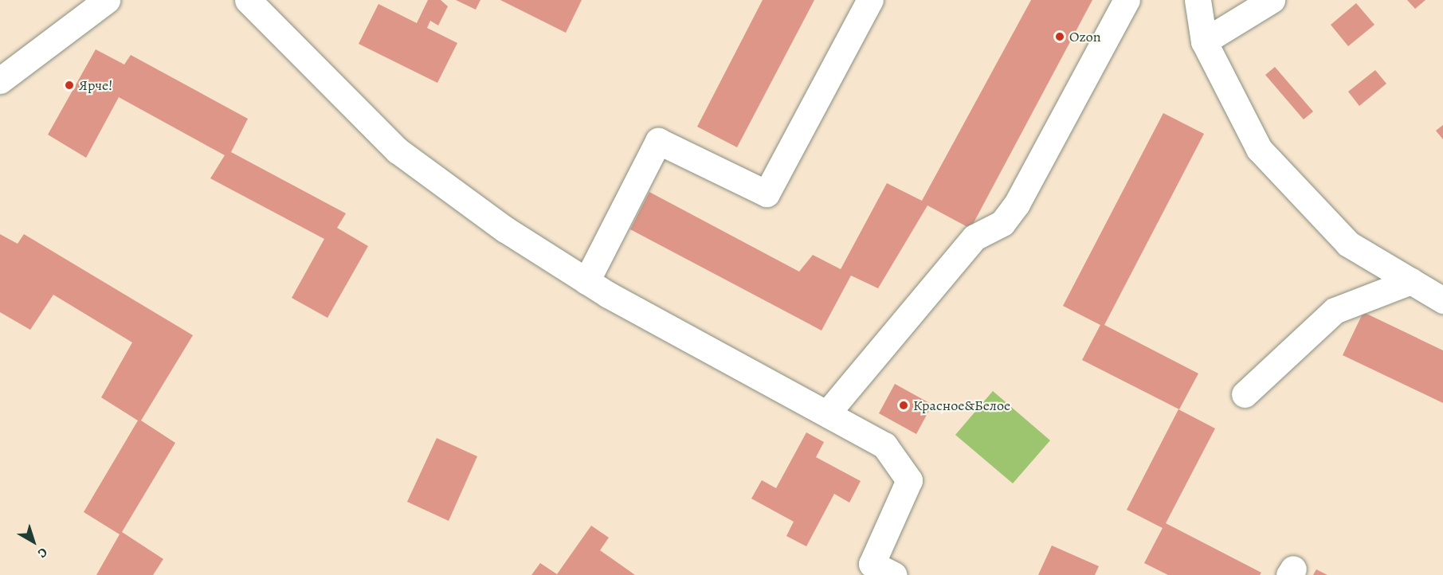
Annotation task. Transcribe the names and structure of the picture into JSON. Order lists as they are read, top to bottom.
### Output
{
  "places": ["Ozon", "Ярче!", "Красное&Белое"],
  "north": "bottom right"
}
